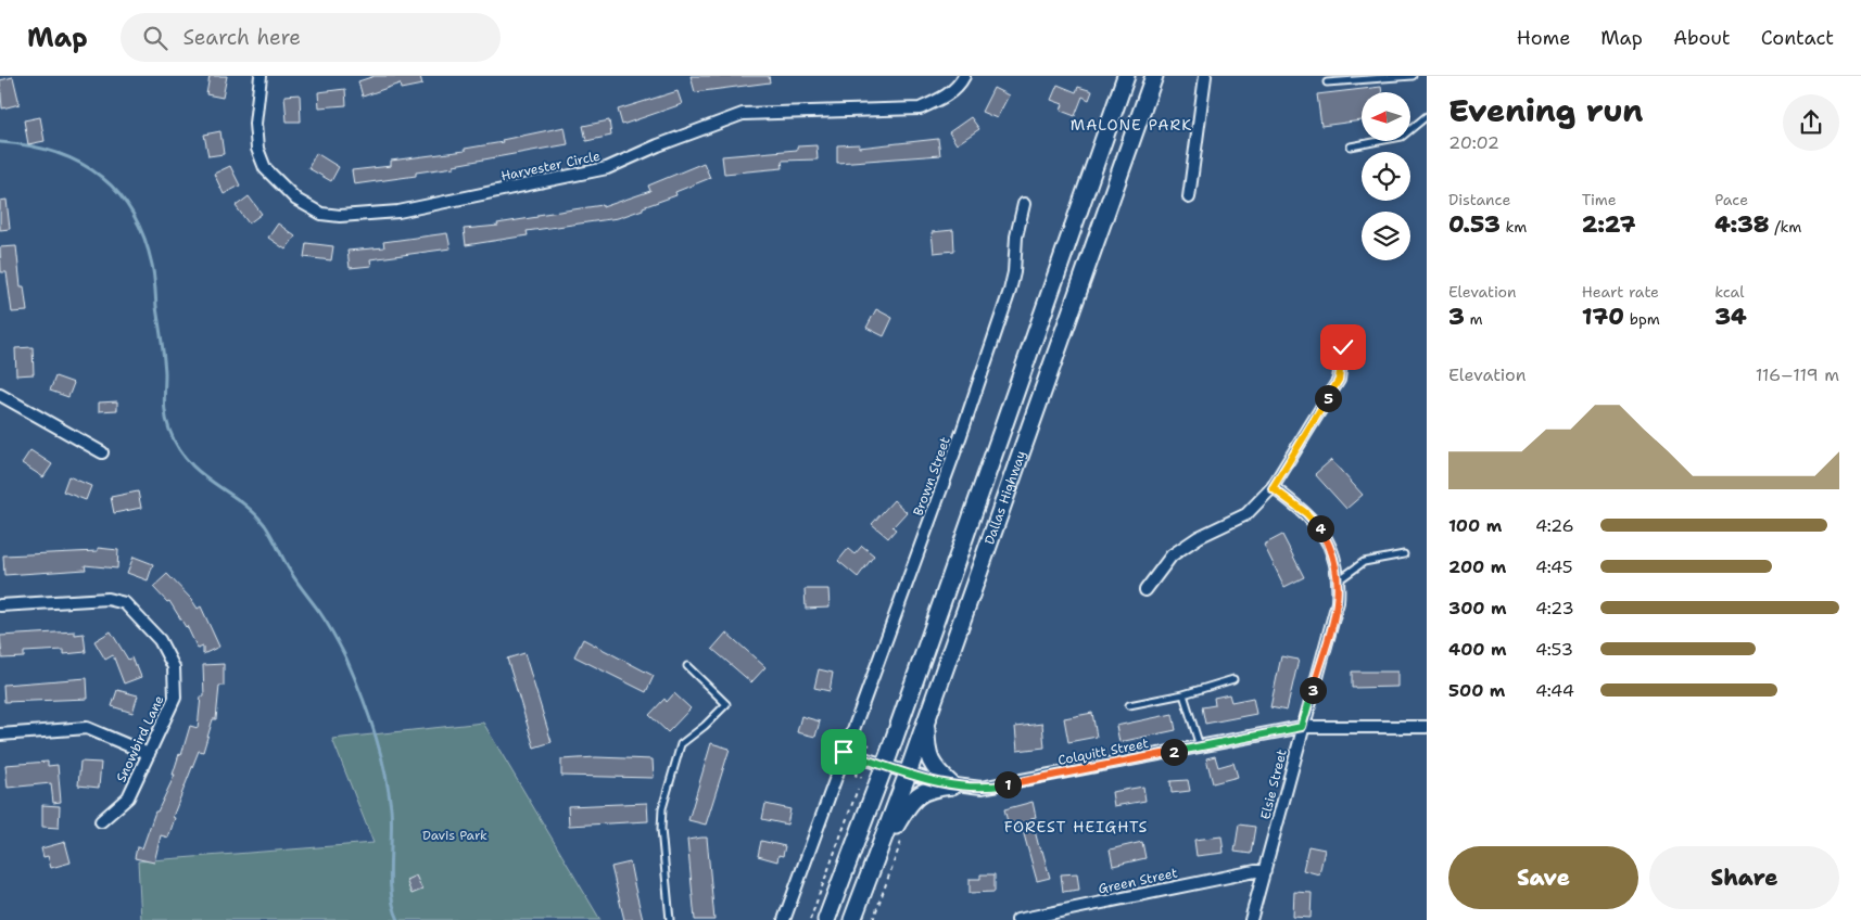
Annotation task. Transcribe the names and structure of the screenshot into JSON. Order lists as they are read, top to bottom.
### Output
{
  "streets": {
    "main road": ["Dallas Highway"],
    "street": [
      "Harvester Circle",
      "Brown Street",
      "Snowbird Lane",
      "Colquitt Street",
      "Elsie Street",
      "Green Street"
    ]
  },
  "crossings": [
    ["Dallas Highway", "Colquitt Street"],
    ["Colquitt Street", "Elsie Street"],
    ["Elsie Street", "Green Street"]
  ],
  "districts": ["MALONE PARK", "FOREST HEIGHTS"],
  "parks": ["Davis Park"],
  "north": "left",
  "page": {
    "header": "Map",
    "search": "Search here",
    "nav": [
      "Home",
      "Map",
      "About",
      "Contact"
    ],
    "heading": ["Evening run", "20:02"],
    "stats": [
      ["Distance", "0.53 km"],
      ["Time", "2:27"],
      ["Pace", "4:38 /km"],
      ["Elevation", "3 m"],
      ["Heart rate", "170 bpm"],
      ["kcal", "34"]
    ],
    "chart": ["Elevation", "116–119 m"],
    "pins": [
      "5",
      "4",
      "3",
      "2",
      "1"
    ],
    "list": [
      {
        "name": "100 m",
        "note": "4:26"
      },
      {
        "name": "200 m",
        "note": "4:45"
      },
      {
        "name": "300 m",
        "note": "4:23"
      },
      {
        "name": "400 m",
        "note": "4:53"
      },
      {
        "name": "500 m",
        "note": "4:44"
      }
    ],
    "buttons": ["Save", "Share"]
  }
}
